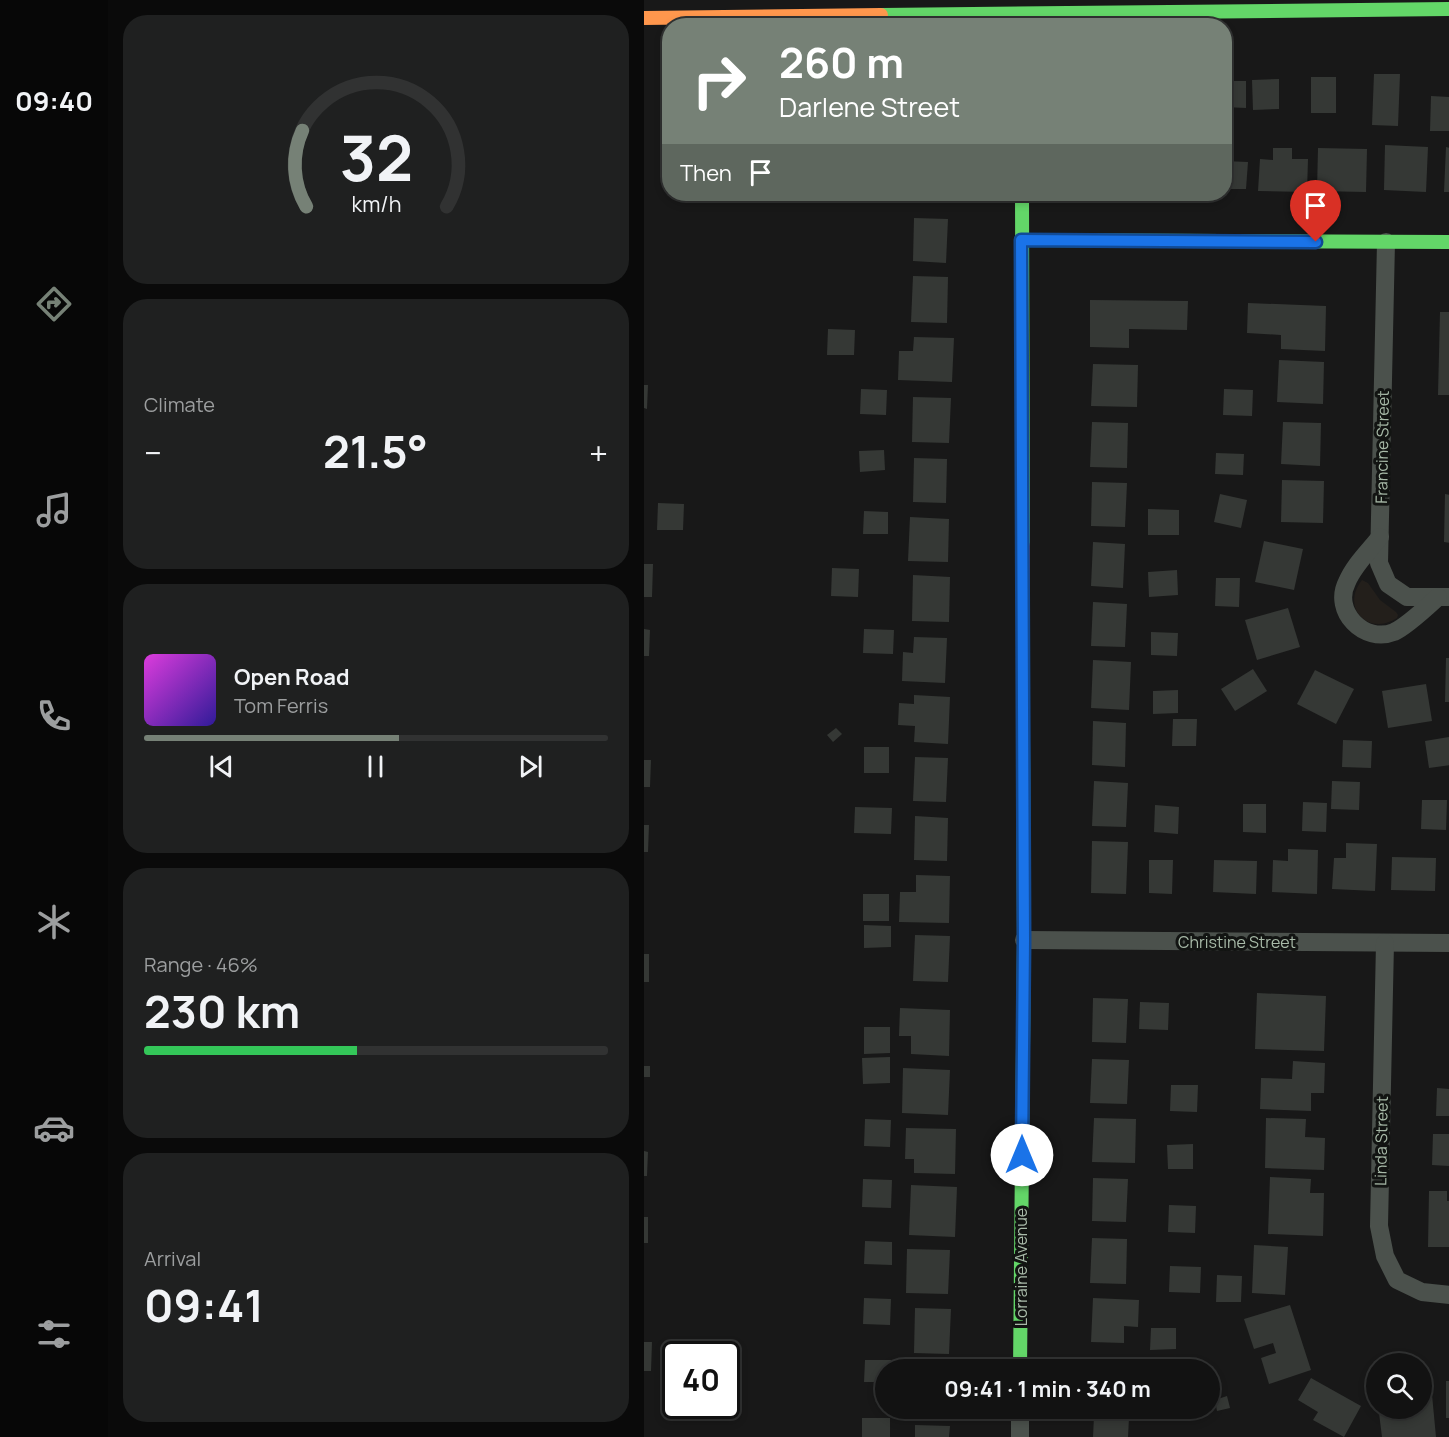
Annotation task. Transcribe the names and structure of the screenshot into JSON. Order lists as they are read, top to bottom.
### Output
{
  "streets": {
    "street": [
      "Francine Street",
      "Christine Street",
      "Linda Street",
      "Lorraine Avenue"
    ]
  },
  "crossings": [
    ["Christine Street", "Linda Street"],
    ["Christine Street", "Lorraine Avenue"]
  ],
  "page": {
    "tabs": "09:40",
    "turn": ["260 m", "Darlene Street"],
    "then": "Then",
    "tile": [
      "Climate",
      ["Range · 46%", "230 km"],
      ["Arrival", "09:41"]
    ],
    "heat": ["−", "21.5°", "+"],
    "song": ["Open Road", "Tom Ferris"],
    "limit": "40",
    "trip": "09:41 · 1 min · 340 m",
    "gauge": ["32", "km/h"]
  }
}
